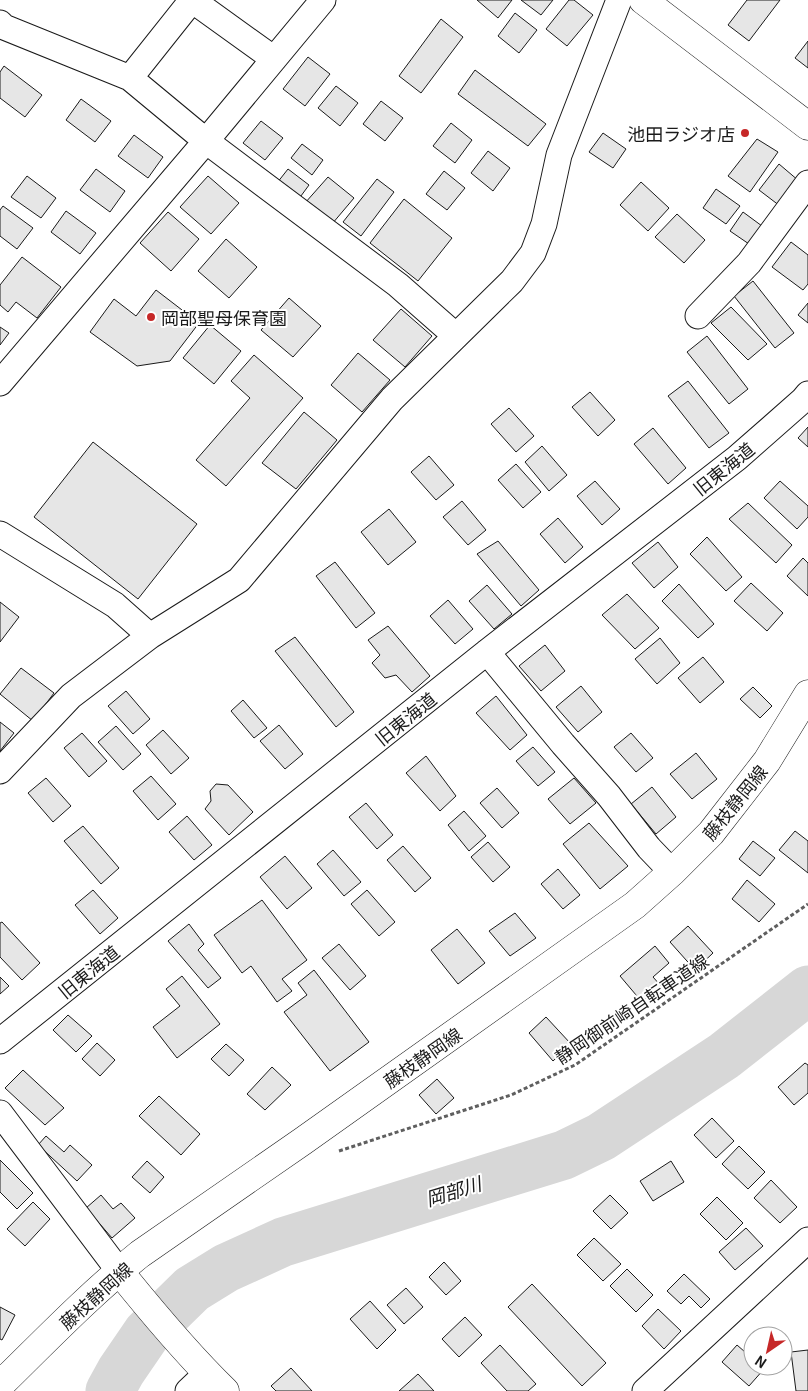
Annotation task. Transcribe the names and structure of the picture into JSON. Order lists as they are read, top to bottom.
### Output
{
  "streets": {
    "main road": ["藤枝静岡線"],
    "street": ["旧東海道"],
    "path": ["静岡御前崎自転車道線"]
  },
  "water": ["岡部川"],
  "places": ["池田ラジオ店", "岡部聖母保育園"],
  "north": "bottom left"
}
